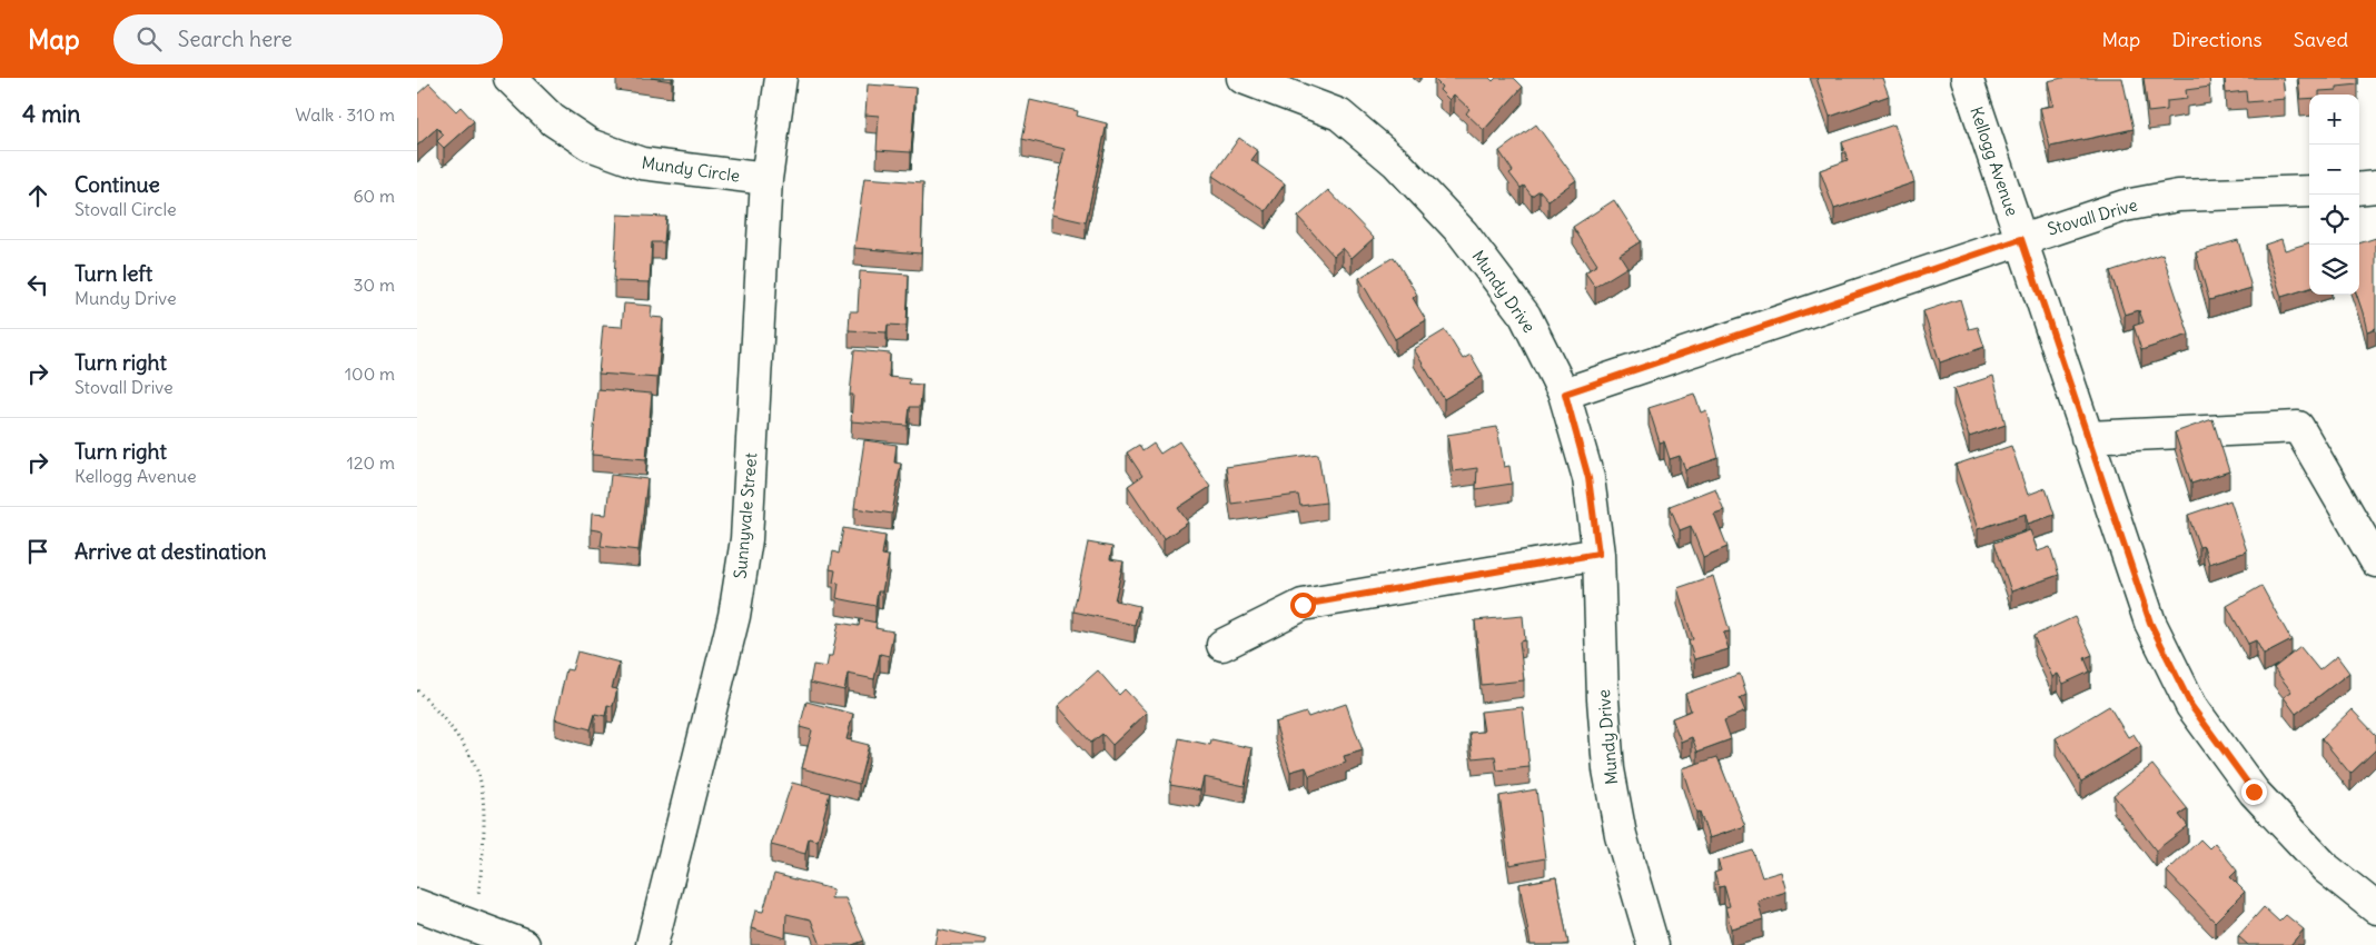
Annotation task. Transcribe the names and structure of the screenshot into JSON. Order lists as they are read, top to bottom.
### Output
{
  "streets": {
    "street": [
      "Kellogg Avenue",
      "Mundy Circle",
      "Stovall Drive",
      "Mundy Drive",
      "Sunnyvale Street"
    ]
  },
  "crossings": [
    ["Kellogg Avenue", "Stovall Drive"],
    ["Mundy Circle", "Sunnyvale Street"],
    ["Stovall Drive", "Mundy Drive"]
  ],
  "page": {
    "header": "Map",
    "search": "Search here",
    "nav": ["Map", "Directions", "Saved"],
    "heading": ["4 min", "Walk · 310 m"],
    "map_buttons": ["+", "−"],
    "list": [
      ["Continue", "Stovall Circle", "60 m"],
      ["Turn left", "Mundy Drive", "30 m"],
      ["Turn right", "Stovall Drive", "100 m"],
      ["Turn right", "Kellogg Avenue", "120 m"],
      "Arrive at destination"
    ]
  }
}
